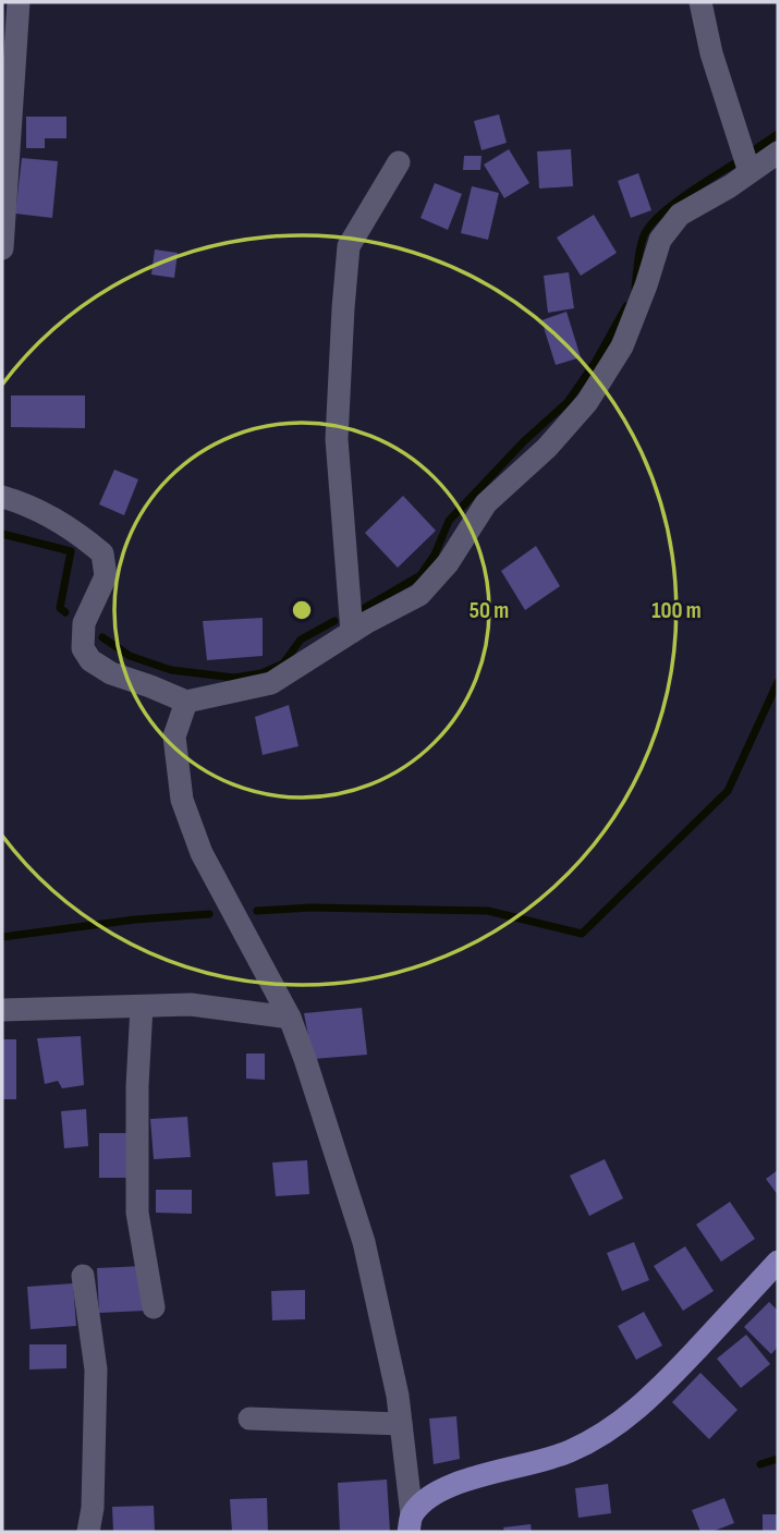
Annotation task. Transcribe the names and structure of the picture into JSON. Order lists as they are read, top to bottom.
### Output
{
  "rings": ["50 m", "100 m"]
}
